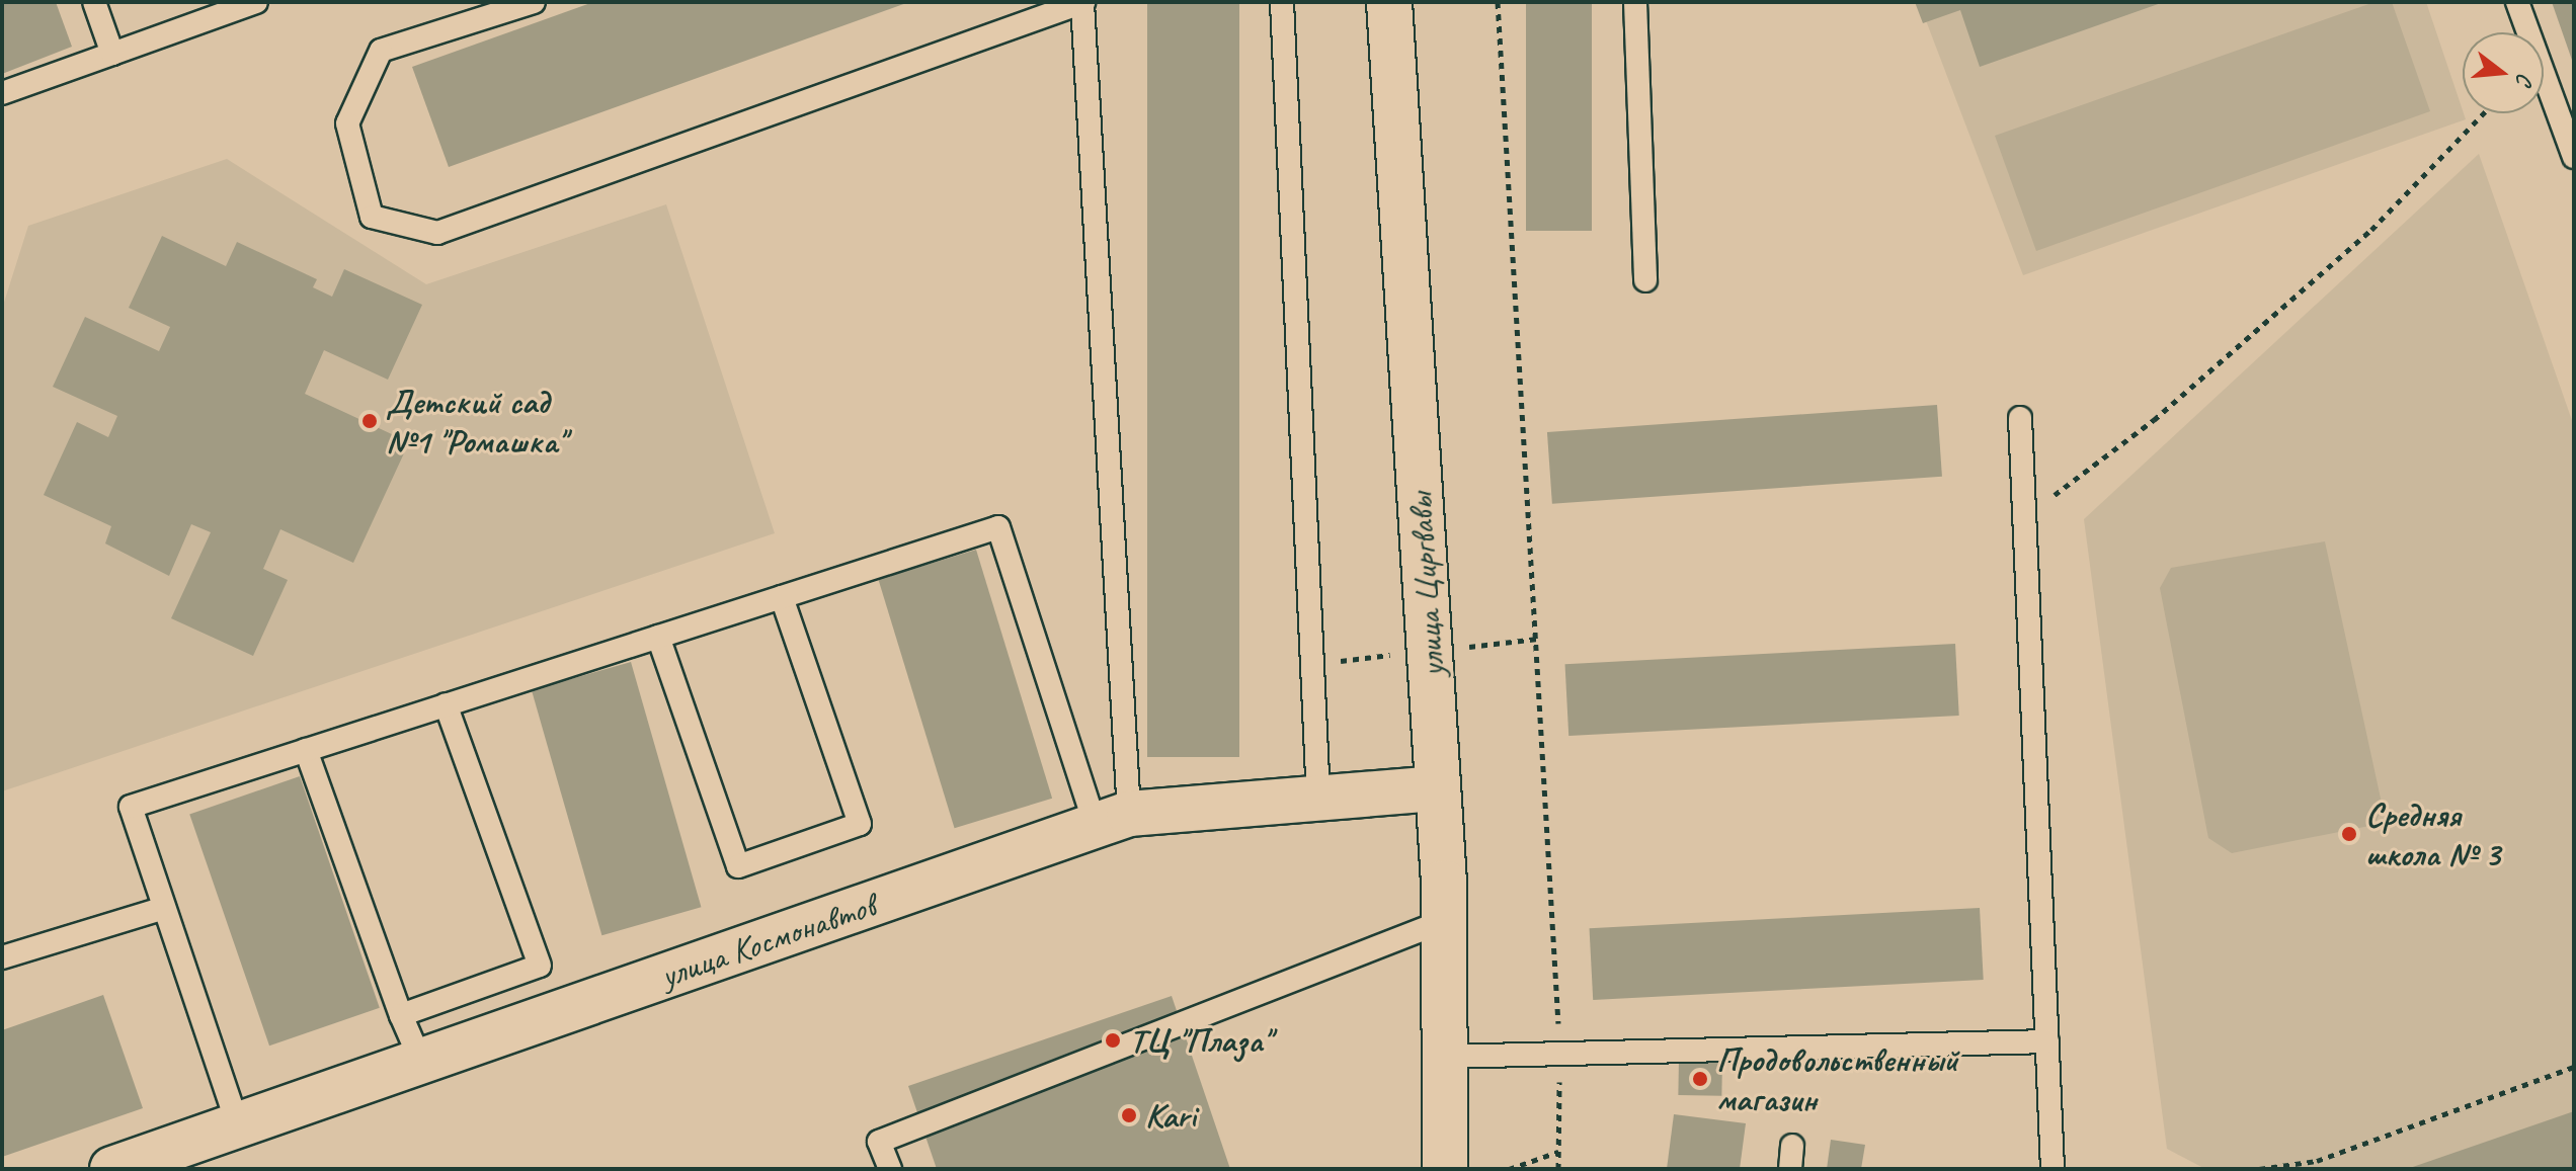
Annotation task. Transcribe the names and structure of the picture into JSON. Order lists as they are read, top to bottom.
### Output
{
  "streets": {
    "street": ["улица Циргвавы", "улица Космонавтов"]
  },
  "crossings": [
    ["улица Циргвавы", "улица Космонавтов"]
  ],
  "places": [
    "Детский сад №1 \"Ромашка\"",
    "Средняя школа № 3",
    "ТЦ \"Плаза\"",
    "Продовольственный магазин",
    "Kari"
  ],
  "north": "right"
}
